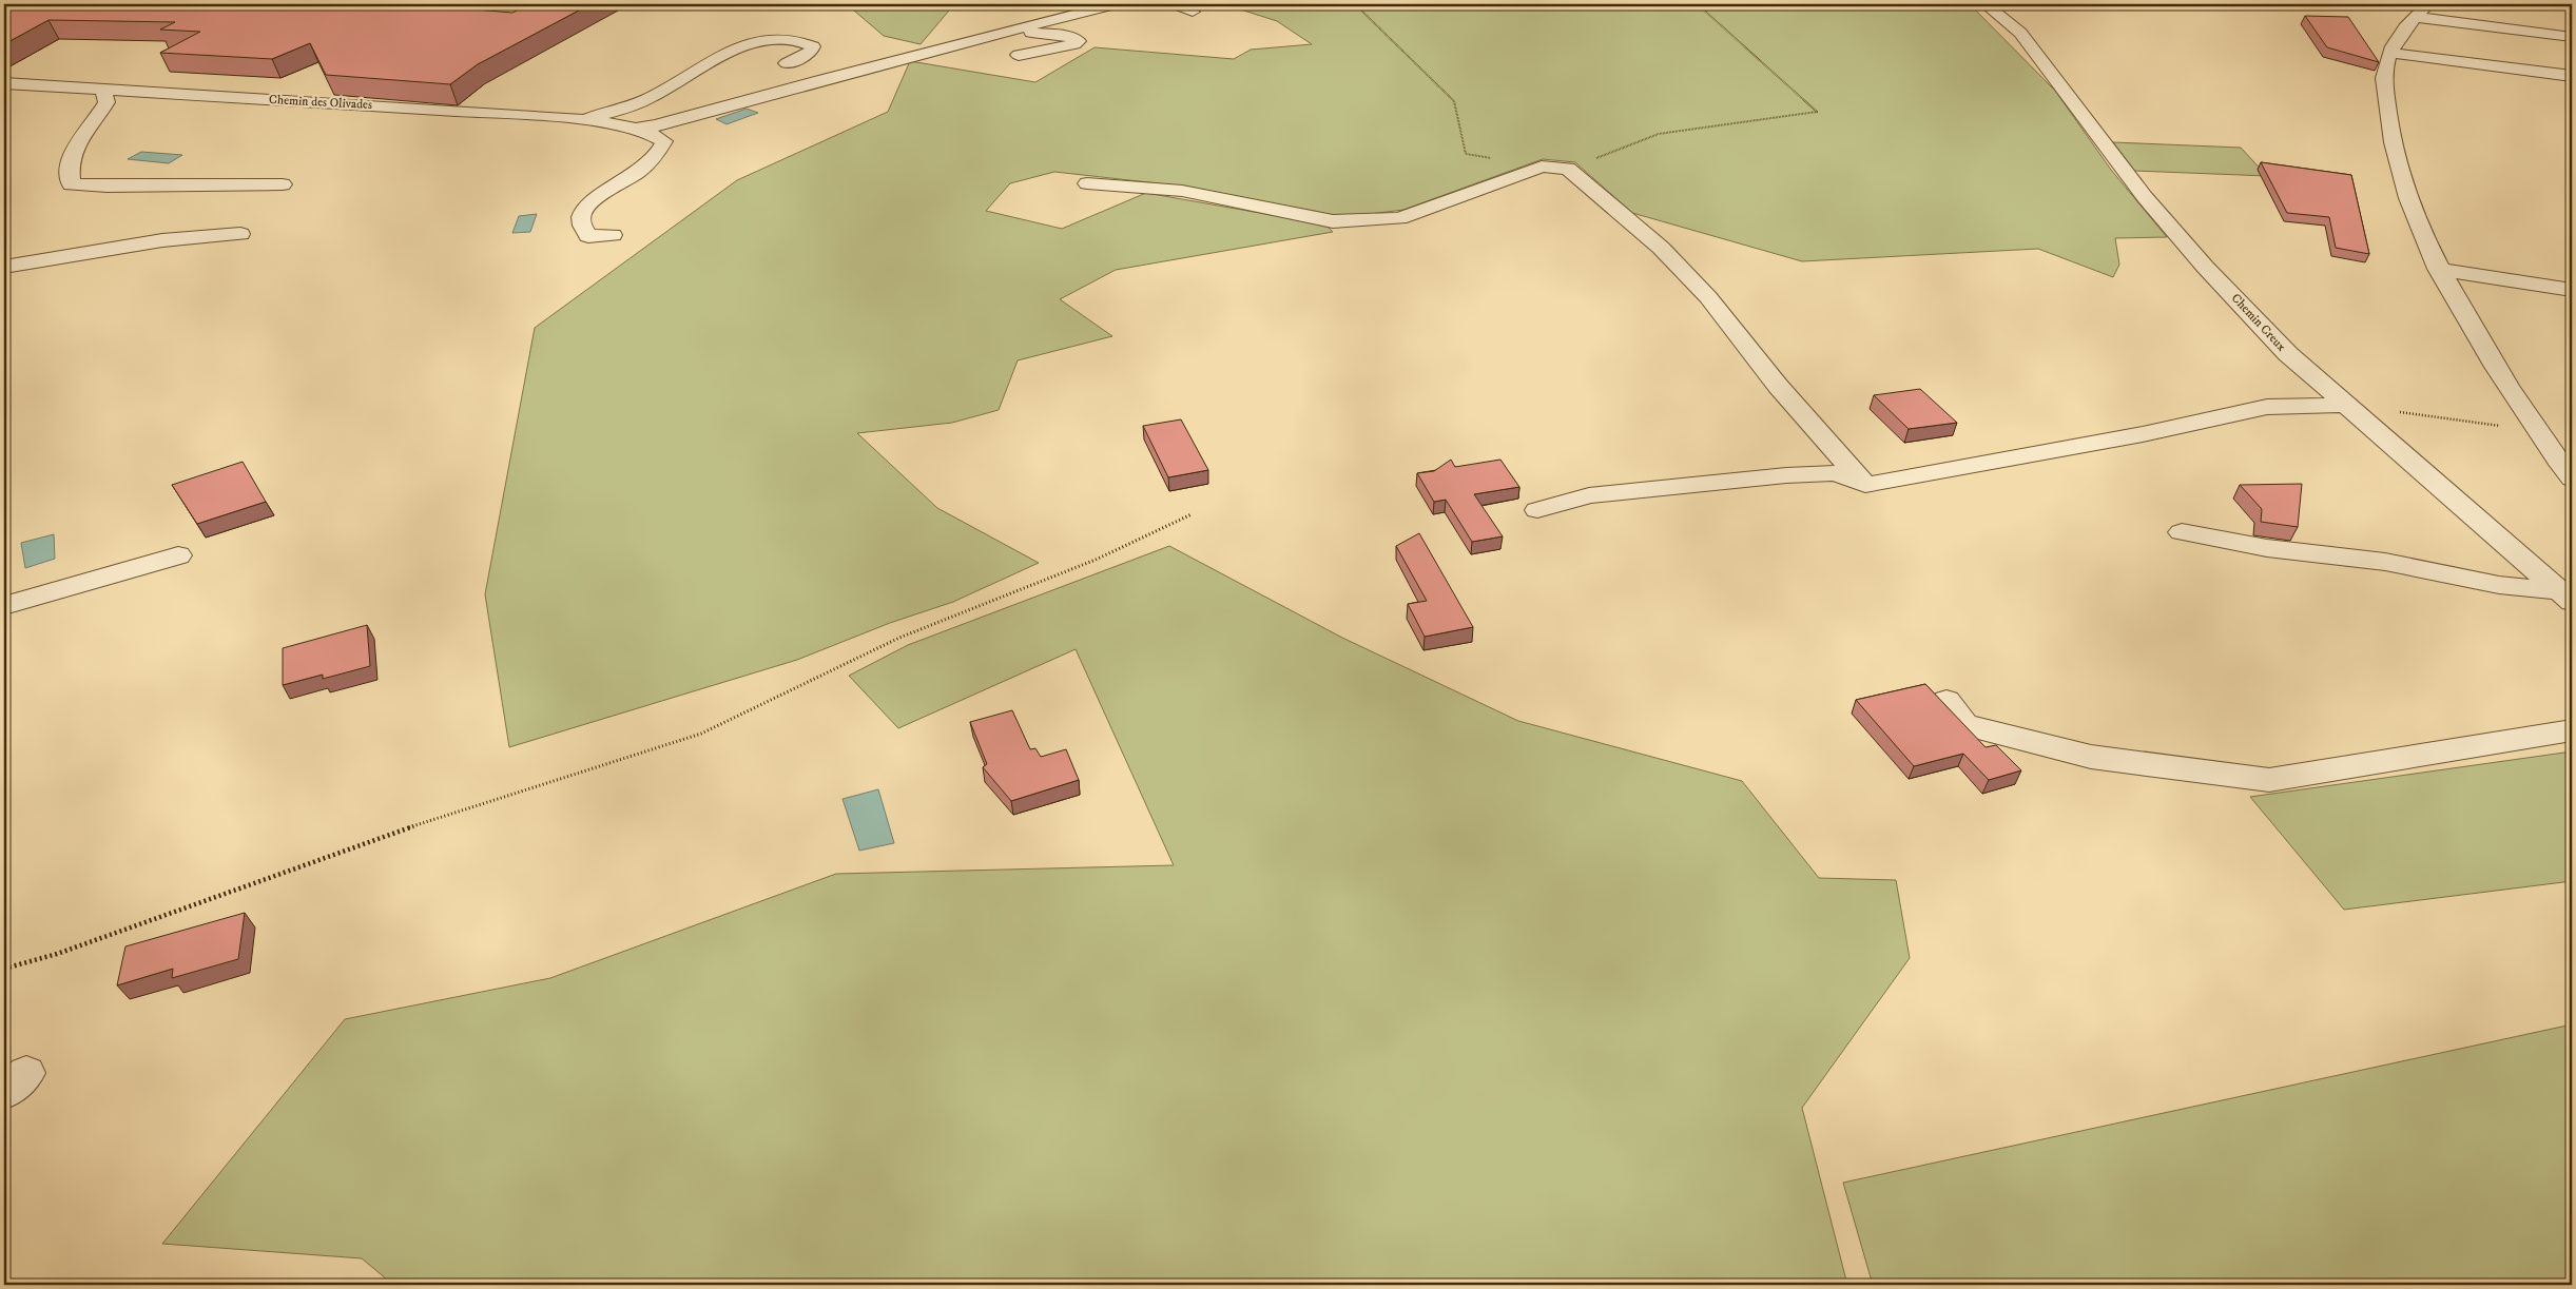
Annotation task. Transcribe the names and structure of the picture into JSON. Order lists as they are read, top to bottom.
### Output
{
  "streets": {
    "street": ["Chemin des Olivades", "Chemin Creux"]
  }
}
